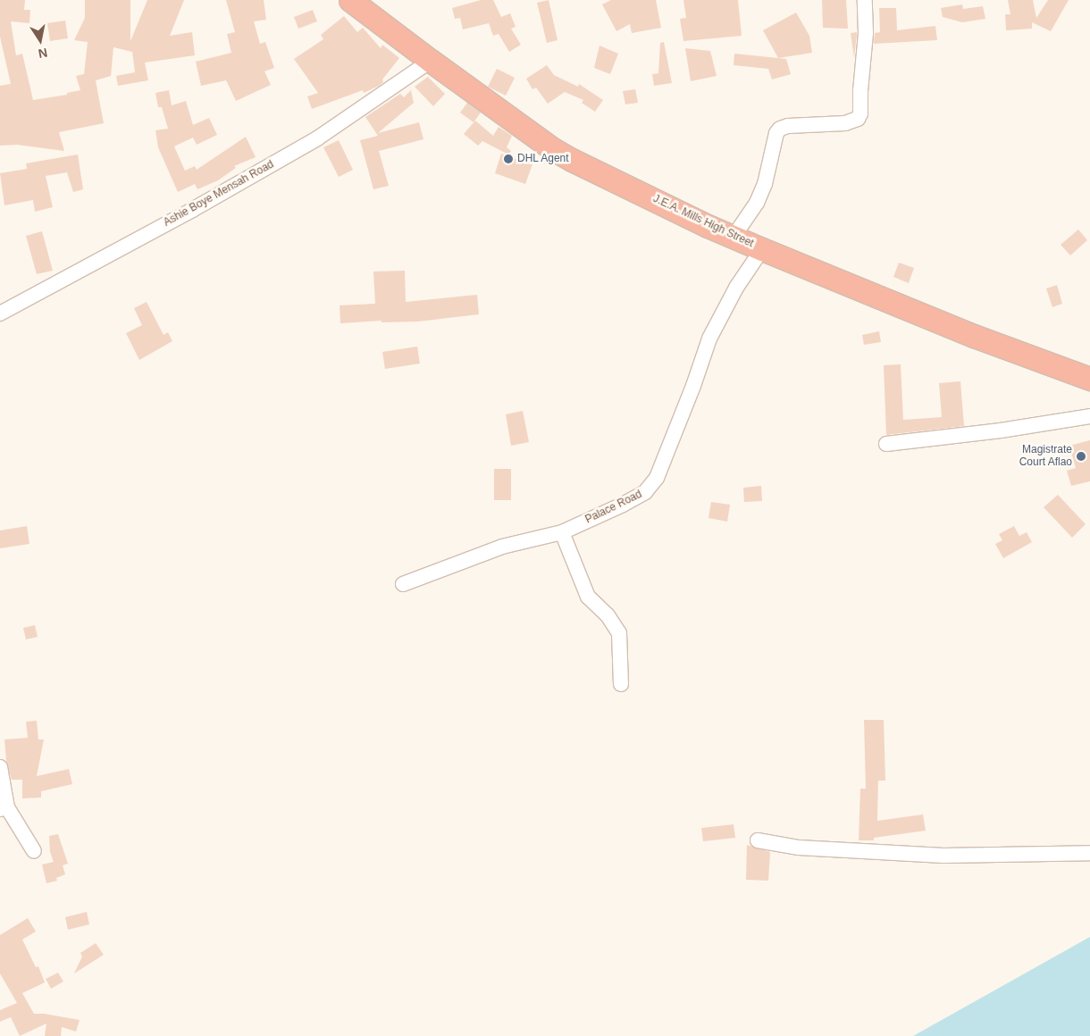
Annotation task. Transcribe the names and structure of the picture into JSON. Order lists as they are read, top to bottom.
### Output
{
  "streets": {
    "highway": ["J.E.A. Mills High Street"],
    "street": ["Ashie Boye Mensah Road", "Palace Road"]
  },
  "crossings": [
    ["Ashie Boye Mensah Road", "J.E.A. Mills High Street"],
    ["J.E.A. Mills High Street", "Palace Road"]
  ],
  "places": ["DHL Agent", "Magistrate Court Aflao"],
  "north": "bottom"
}
